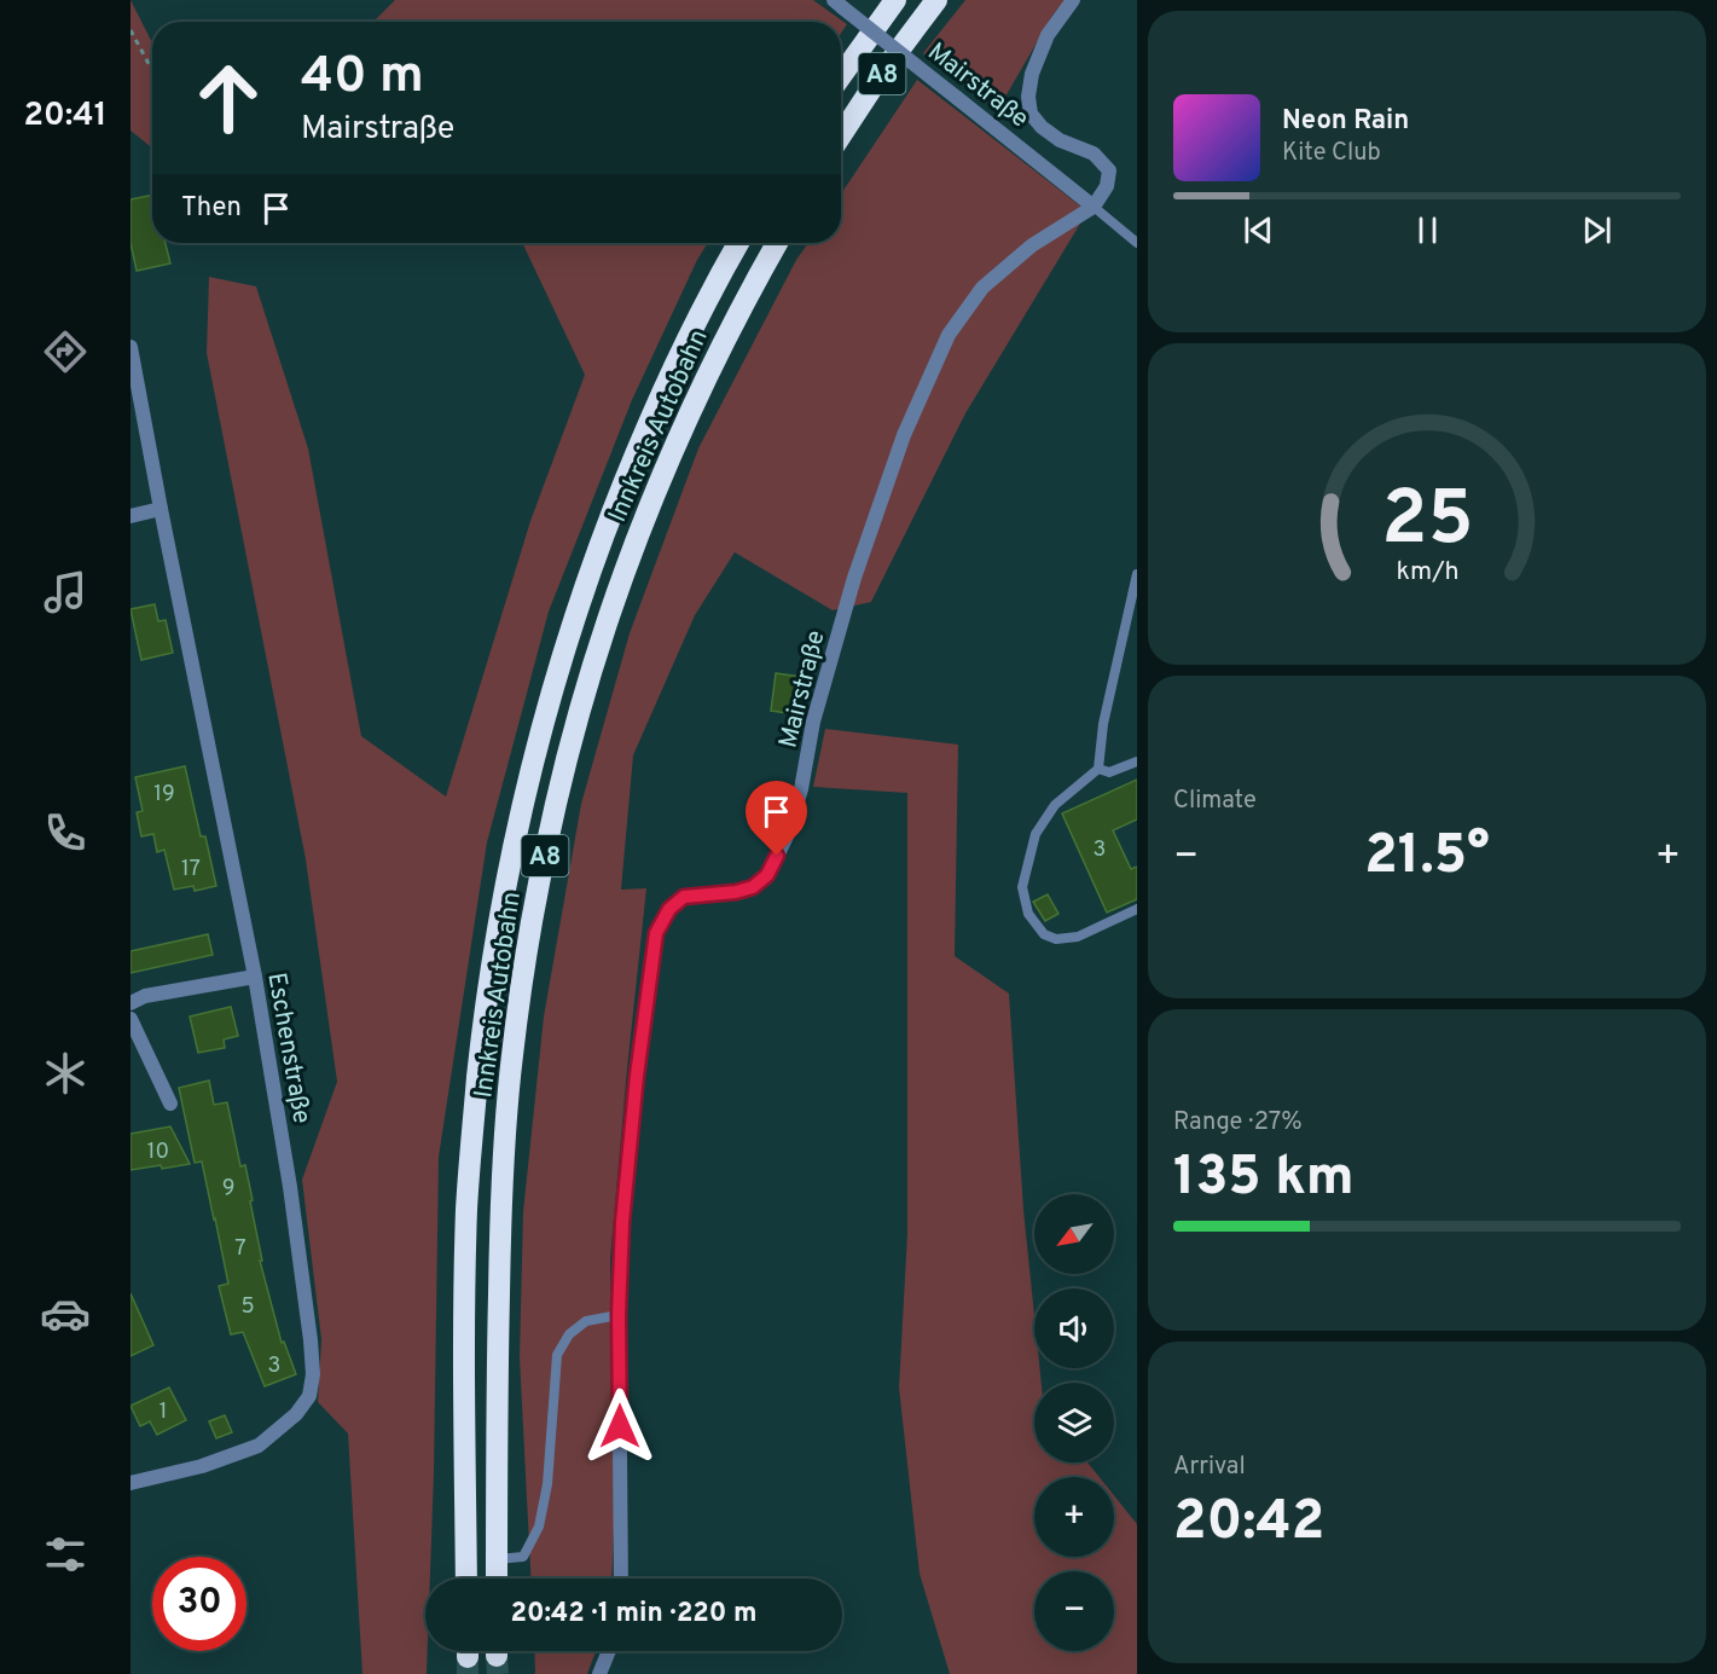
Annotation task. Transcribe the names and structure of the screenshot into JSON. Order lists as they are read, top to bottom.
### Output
{
  "streets": {
    "highway": ["A8", "Innkreis Autobahn"],
    "street": ["Mairstraße", "Eschenstraße"]
  },
  "house_numbers": [
    "19",
    "3",
    "17",
    "10",
    "9",
    "7",
    "5",
    "3",
    "1"
  ],
  "north": "bottom left",
  "page": {
    "tabs": "20:41",
    "turn": ["40 m", "Mairstraße"],
    "song": ["Neon Rain", "Kite Club"],
    "then": "Then",
    "tile": [
      "Climate",
      ["Range · 27%", "135 km"],
      ["Arrival", "20:42"]
    ],
    "heat": ["−", "21.5°", "+"],
    "map_buttons": ["+", "−"],
    "limit": "30",
    "trip": "20:42 · 1 min · 220 m",
    "gauge": ["25", "km/h"]
  }
}
